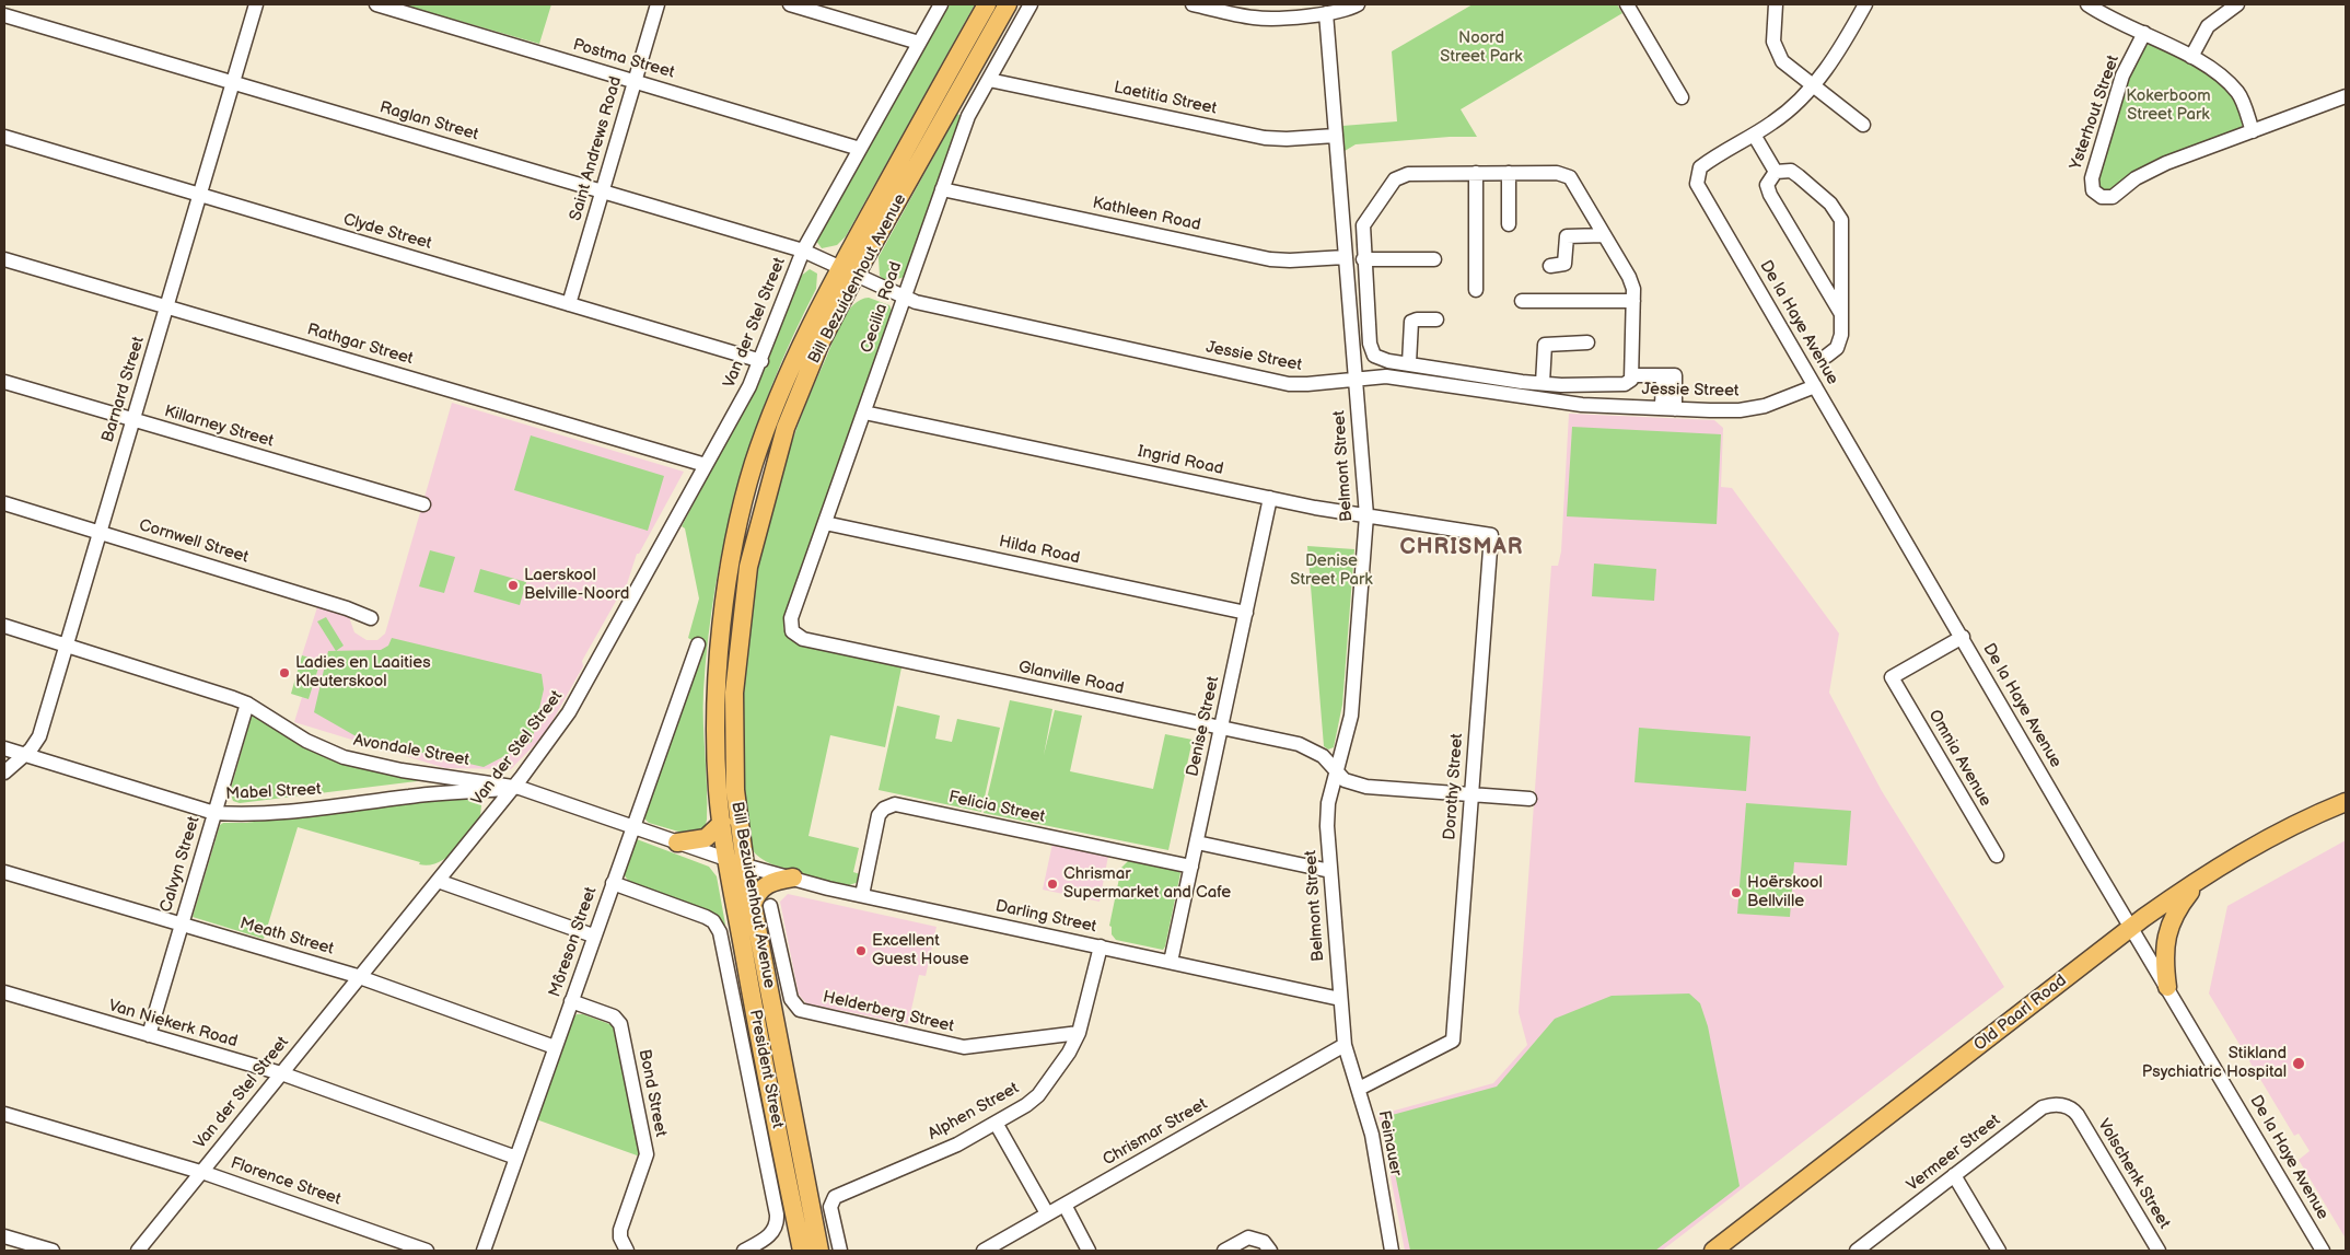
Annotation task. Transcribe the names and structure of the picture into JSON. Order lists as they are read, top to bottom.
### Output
{
  "streets": {
    "main road": ["Bill Bezuidenhout Avenue", "Old Paarl Road"],
    "street": [
      "Postma Street",
      "Laetitia Street",
      "Ysterhout Street",
      "Raglan Street",
      "Saint Andrews Road",
      "Kathleen Road",
      "Clyde Street",
      "Cecilia Road",
      "Van der Stel Street",
      "De la Haye Avenue",
      "Rathgar Street",
      "Jessie Street",
      "Barnard Street",
      "Killarney Street",
      "Ingrid Road",
      "Belmont Street",
      "Cornwell Street",
      "Hilda Road",
      "Glanville Road",
      "Denise Street",
      "Avondale Street",
      "Omnia Avenue",
      "Dorothy Street",
      "Mabel Street",
      "Felicia Street",
      "Calvyn Street",
      "Darling Street",
      "Meath Street",
      "Môreson Street",
      "Helderberg Street",
      "Van Niekerk Road",
      "President Street",
      "Bond Street",
      "Alphen Street",
      "Chrismar Street",
      "Feinauer",
      "Vermeer Street",
      "Volschenk Street",
      "Florence Street"
    ]
  },
  "crossings": [
    ["Postma Street", "Saint Andrews Road"],
    ["Postma Street", "Van der Stel Street"],
    ["Laetitia Street", "Cecilia Road"],
    ["Laetitia Street", "Belmont Street"],
    ["Raglan Street", "Saint Andrews Road"],
    ["Raglan Street", "Bill Bezuidenhout Avenue"],
    ["Raglan Street", "Van der Stel Street"],
    ["Raglan Street", "Jessie Street"],
    ["Raglan Street", "Barnard Street"],
    ["Saint Andrews Road", "Clyde Street"],
    ["Kathleen Road", "Cecilia Road"],
    ["Kathleen Road", "Belmont Street"],
    ["Clyde Street", "Van der Stel Street"],
    ["Clyde Street", "Barnard Street"],
    ["Bill Bezuidenhout Avenue", "Jessie Street"],
    ["Bill Bezuidenhout Avenue", "Avondale Street"],
    ["Bill Bezuidenhout Avenue", "Darling Street"],
    ["Cecilia Road", "Jessie Street"],
    ["Cecilia Road", "Ingrid Road"],
    ["Cecilia Road", "Hilda Road"],
    ["Cecilia Road", "Glanville Road"],
    ["Van der Stel Street", "Rathgar Street"],
    ["Van der Stel Street", "Avondale Street"],
    ["Van der Stel Street", "Mabel Street"],
    ["Van der Stel Street", "Meath Street"],
    ["Van der Stel Street", "Van Niekerk Road"],
    ["Van der Stel Street", "Florence Street"],
    ["De la Haye Avenue", "Jessie Street"],
    ["De la Haye Avenue", "Omnia Avenue"],
    ["De la Haye Avenue", "Old Paarl Road"],
    ["Rathgar Street", "Barnard Street"],
    ["Jessie Street", "Belmont Street"],
    ["Barnard Street", "Killarney Street"],
    ["Barnard Street", "Cornwell Street"],
    ["Barnard Street", "Avondale Street"],
    ["Barnard Street", "Mabel Street"],
    ["Ingrid Road", "Belmont Street"],
    ["Ingrid Road", "Denise Street"],
    ["Ingrid Road", "Dorothy Street"],
    ["Belmont Street", "Glanville Road"],
    ["Belmont Street", "Darling Street"],
    ["Belmont Street", "Chrismar Street"],
    ["Belmont Street", "Feinauer"],
    ["Hilda Road", "Denise Street"],
    ["Glanville Road", "Denise Street"],
    ["Glanville Road", "Dorothy Street"],
    ["Denise Street", "Felicia Street"],
    ["Denise Street", "Darling Street"],
    ["Avondale Street", "Mabel Street"],
    ["Avondale Street", "Calvyn Street"],
    ["Avondale Street", "Darling Street"],
    ["Avondale Street", "Môreson Street"],
    ["Dorothy Street", "Feinauer"],
    ["Mabel Street", "Calvyn Street"],
    ["Felicia Street", "Darling Street"],
    ["Calvyn Street", "Meath Street"],
    ["Calvyn Street", "Van Niekerk Road"],
    ["Darling Street", "Alphen Street"],
    ["Meath Street", "Môreson Street"],
    ["Môreson Street", "Van Niekerk Road"],
    ["Môreson Street", "President Street"],
    ["Môreson Street", "Bond Street"],
    ["Helderberg Street", "Alphen Street"],
    ["Chrismar Street", "Feinauer"],
    ["Vermeer Street", "Volschenk Street"]
  ],
  "districts": ["CHRISMAR"],
  "parks": ["Noord Street Park", "Kokerboom Street Park", "Denise Street Park"],
  "places": [
    "Laerskool Belville-Noord",
    "Ladies en Laaities Kleuterskool",
    "Chrismar Supermarket and Cafe",
    "Hoërskool Bellville",
    "Excellent Guest House",
    "Stikland Psychiatric Hospital"
  ]
}
